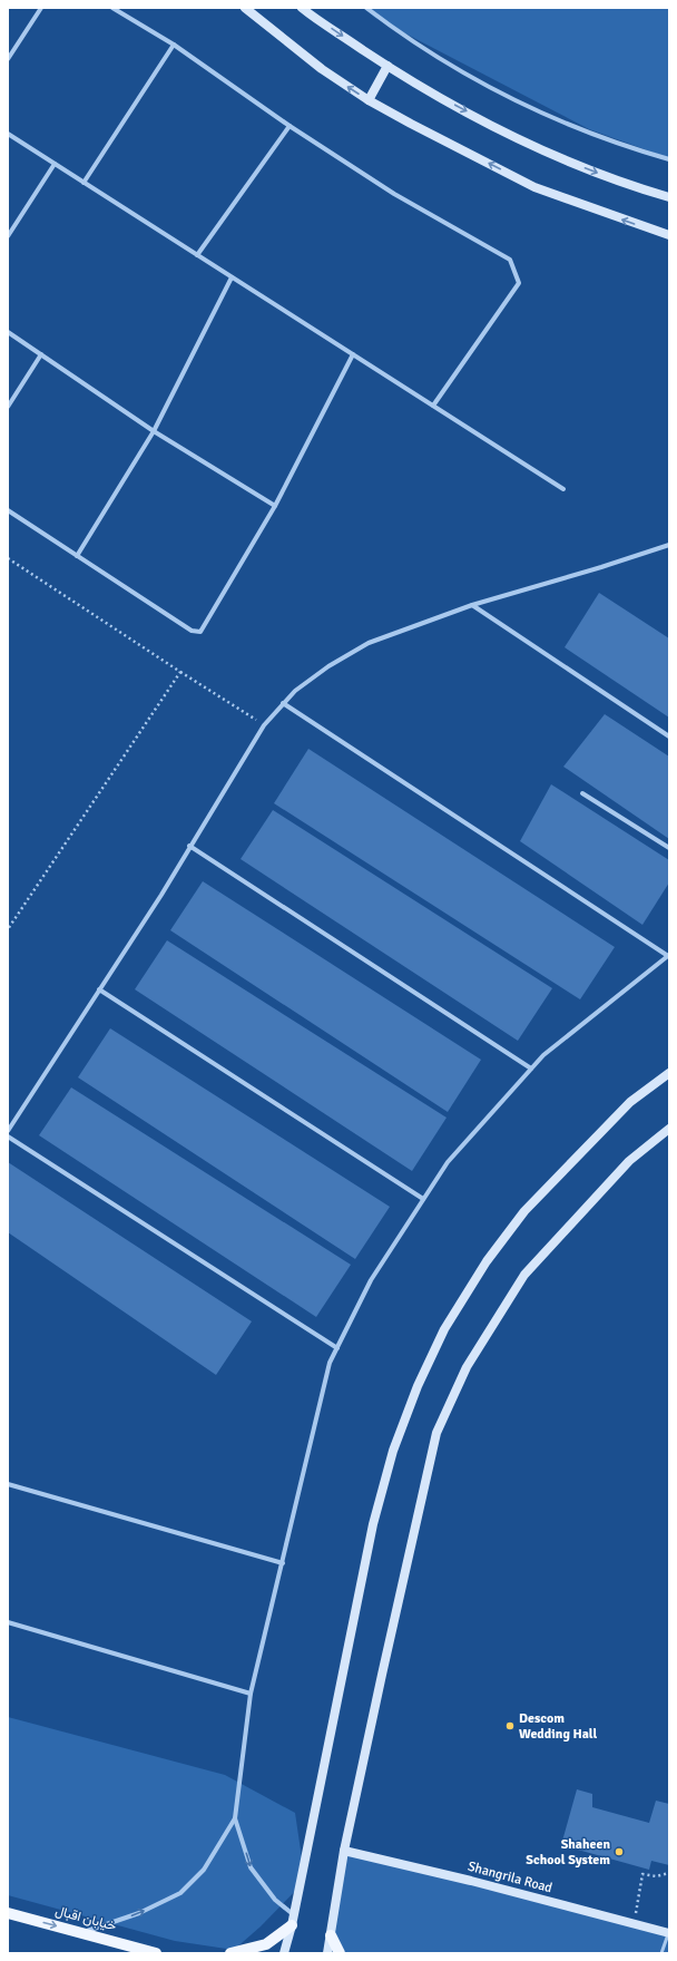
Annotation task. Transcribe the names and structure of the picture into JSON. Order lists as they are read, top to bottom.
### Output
{
  "streets": {
    "main road": ["خیابان اقبال"],
    "street": ["Shangrila Road"]
  },
  "one_way": ["خیابان اقبال"],
  "places": ["Descom Wedding Hall", "Shaheen School System"]
}
